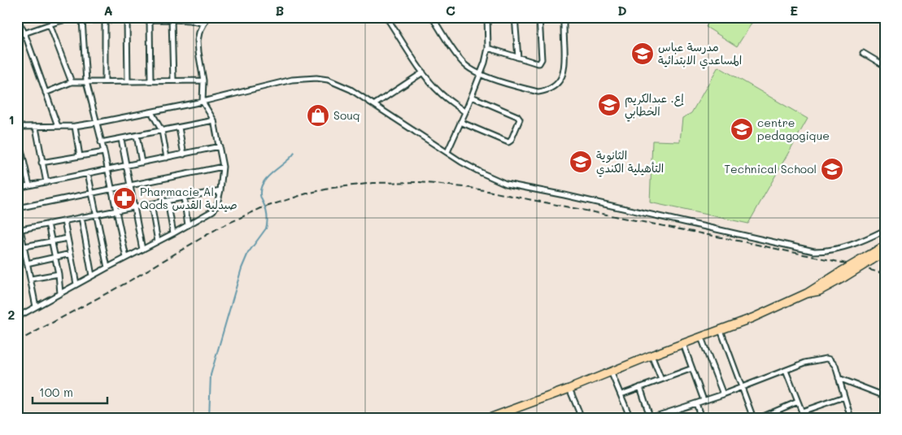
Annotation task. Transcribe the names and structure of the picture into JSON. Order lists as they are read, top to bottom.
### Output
{
  "places": {
    "school or university": [
      "مدرسة عباس المساعدي الابتدائية",
      "إع. عبدالكريم الخطابي",
      "centre pedagogique",
      "الثانوية التأهيلية الكندي",
      "Technical School"
    ],
    "shop": ["Souq"],
    "pharmacy": ["Pharmacie Al Qods صيدلية القدس"]
  },
  "scale_bar": "100 m",
  "grid": {
    "columns": [
      "A",
      "B",
      "C",
      "D",
      "E"
    ],
    "rows": ["1", "2"]
  }
}
